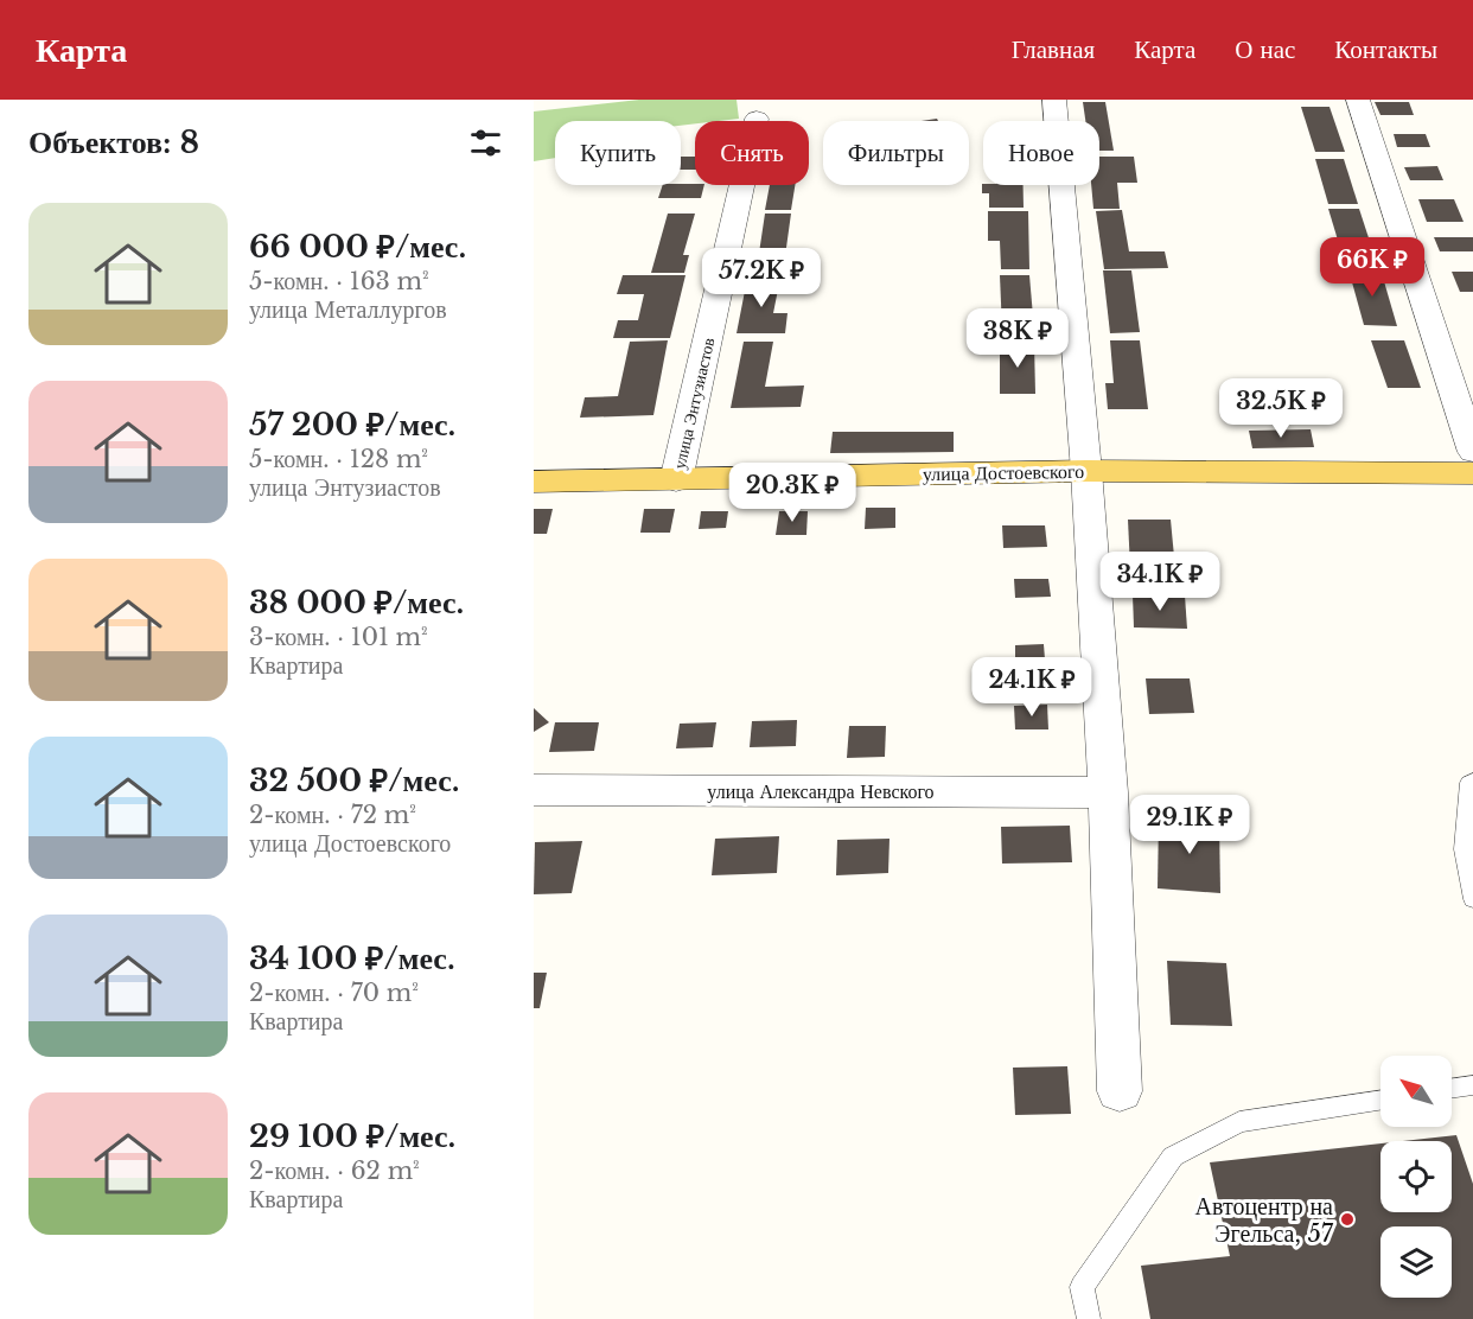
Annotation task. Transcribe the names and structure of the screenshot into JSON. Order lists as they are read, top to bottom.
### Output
{
  "streets": {
    "main road": ["улица Достоевского"],
    "street": ["улица Энтузиастов", "улица Александра Невского"]
  },
  "crossings": [
    ["улица Энтузиастов", "улица Достоевского"]
  ],
  "places": ["Автоцентр на Эгельса, 57"],
  "north": "top left",
  "page": {
    "header": "Карта",
    "nav": [
      "Главная",
      "Карта",
      "О нас",
      "Контакты"
    ],
    "heading": "Объектов: 8",
    "chip": [
      "Купить",
      "Снять",
      "Фильтры",
      "Новое"
    ],
    "list": [
      {
        "name": "66 000 ₽/мес.",
        "note": "5-комн. · 163 m² · улица Металлургов"
      },
      {
        "name": "57 200 ₽/мес.",
        "note": "5-комн. · 128 m² · улица Энтузиастов"
      },
      {
        "name": "38 000 ₽/мес.",
        "note": "3-комн. · 101 m² · Квартира"
      },
      {
        "name": "32 500 ₽/мес.",
        "note": "2-комн. · 72 m² · улица Достоевского"
      },
      {
        "name": "34 100 ₽/мес.",
        "note": "2-комн. · 70 m² · Квартира"
      },
      {
        "name": "29 100 ₽/мес.",
        "note": "2-комн. · 62 m² · Квартира"
      }
    ],
    "price": [
      "66K ₽",
      "57.2K ₽",
      "38K ₽",
      "32.5K ₽",
      "20.3K ₽",
      "34.1K ₽",
      "24.1K ₽",
      "29.1K ₽"
    ]
  }
}
